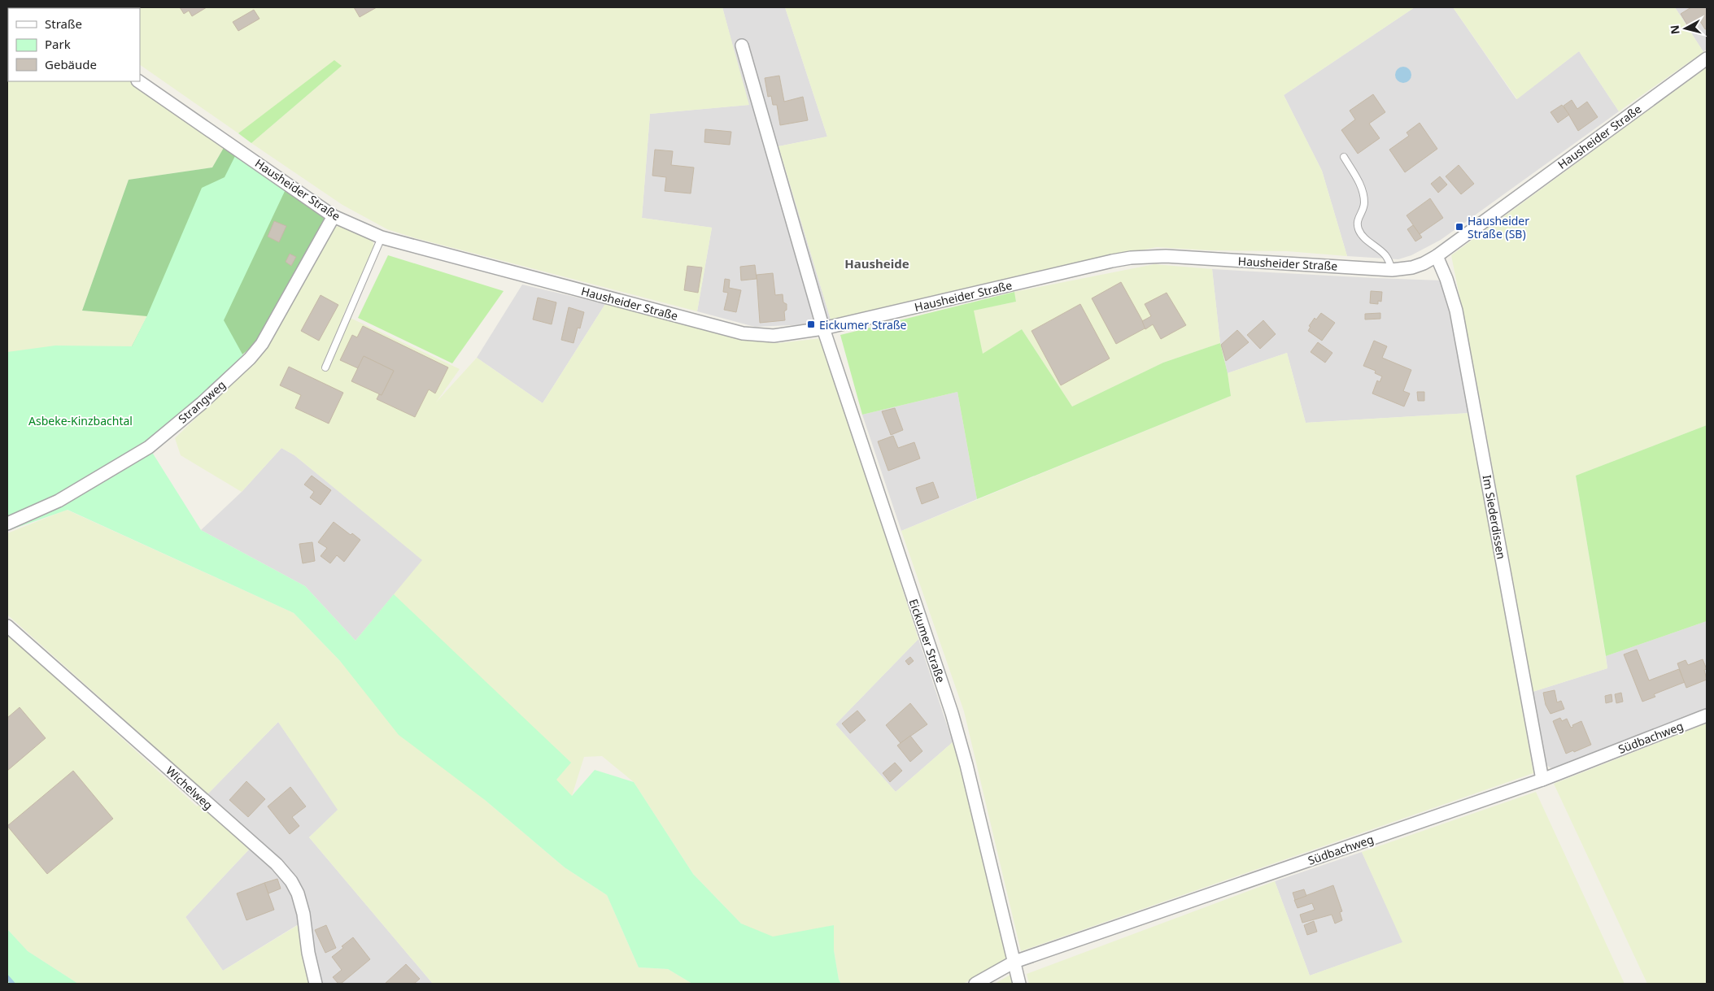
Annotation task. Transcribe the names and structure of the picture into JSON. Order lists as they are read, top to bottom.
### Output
{
  "streets": {
    "street": [
      "Hausheider Straße",
      "Strangweg",
      "Im Siederdissen",
      "Eickumer Straße",
      "Südbachweg",
      "Wichelweg"
    ]
  },
  "crossings": [
    ["Hausheider Straße", "Strangweg"],
    ["Hausheider Straße", "Im Siederdissen"],
    ["Hausheider Straße", "Eickumer Straße"],
    ["Im Siederdissen", "Südbachweg"],
    ["Eickumer Straße", "Südbachweg"]
  ],
  "districts": ["Hausheide"],
  "parks": ["Asbeke-Kinzbachtal"],
  "places": {
    "transit": ["Hausheider Straße (SB)", "Eickumer Straße"]
  },
  "legend": ["Straße", "Park", "Gebäude"],
  "north": "left"
}
